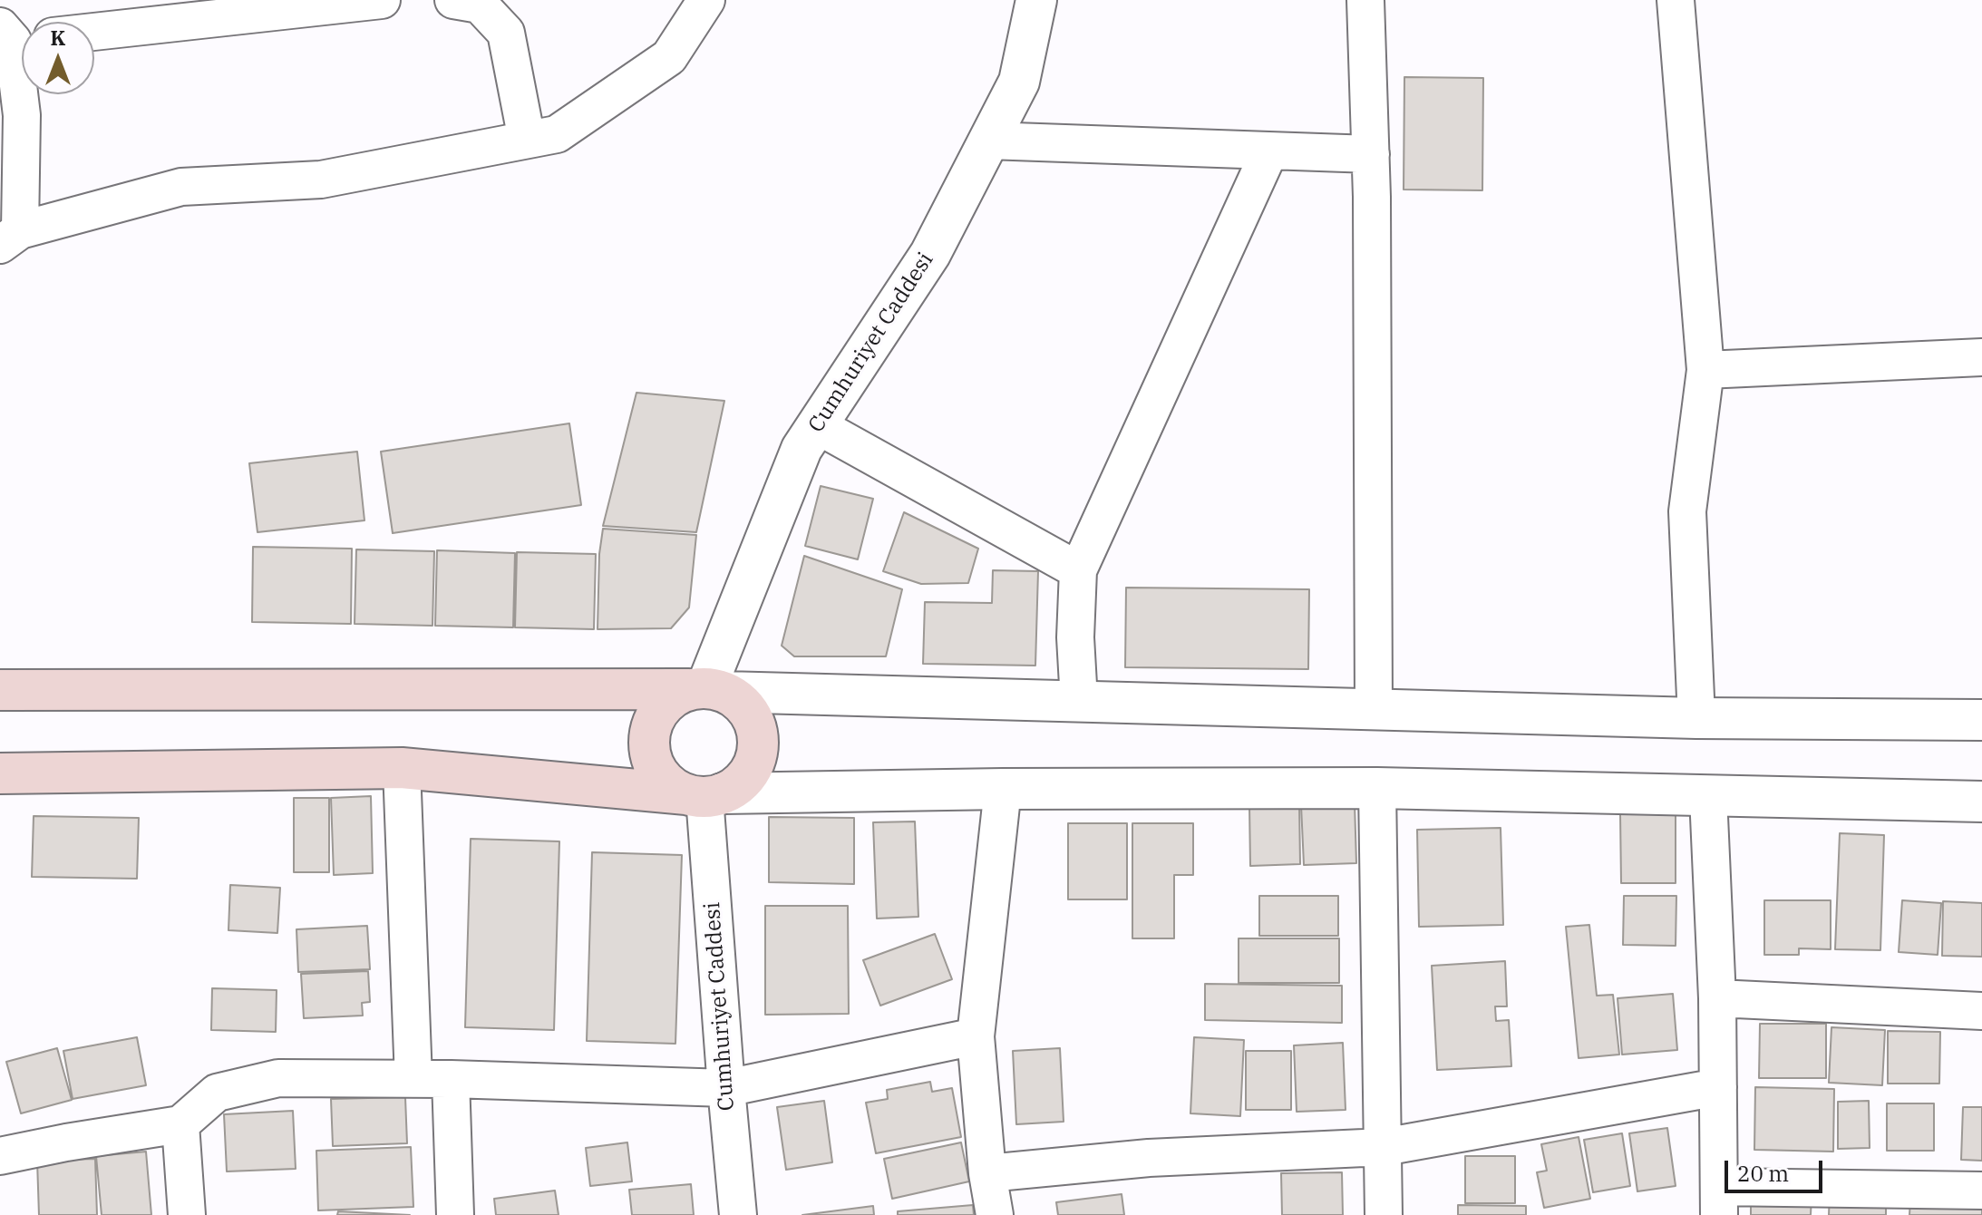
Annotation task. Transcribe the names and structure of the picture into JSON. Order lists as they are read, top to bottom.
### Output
{
  "streets": {
    "street": ["Cumhuriyet Caddesi"]
  },
  "scale_bar": "20 m",
  "north": "top"
}
